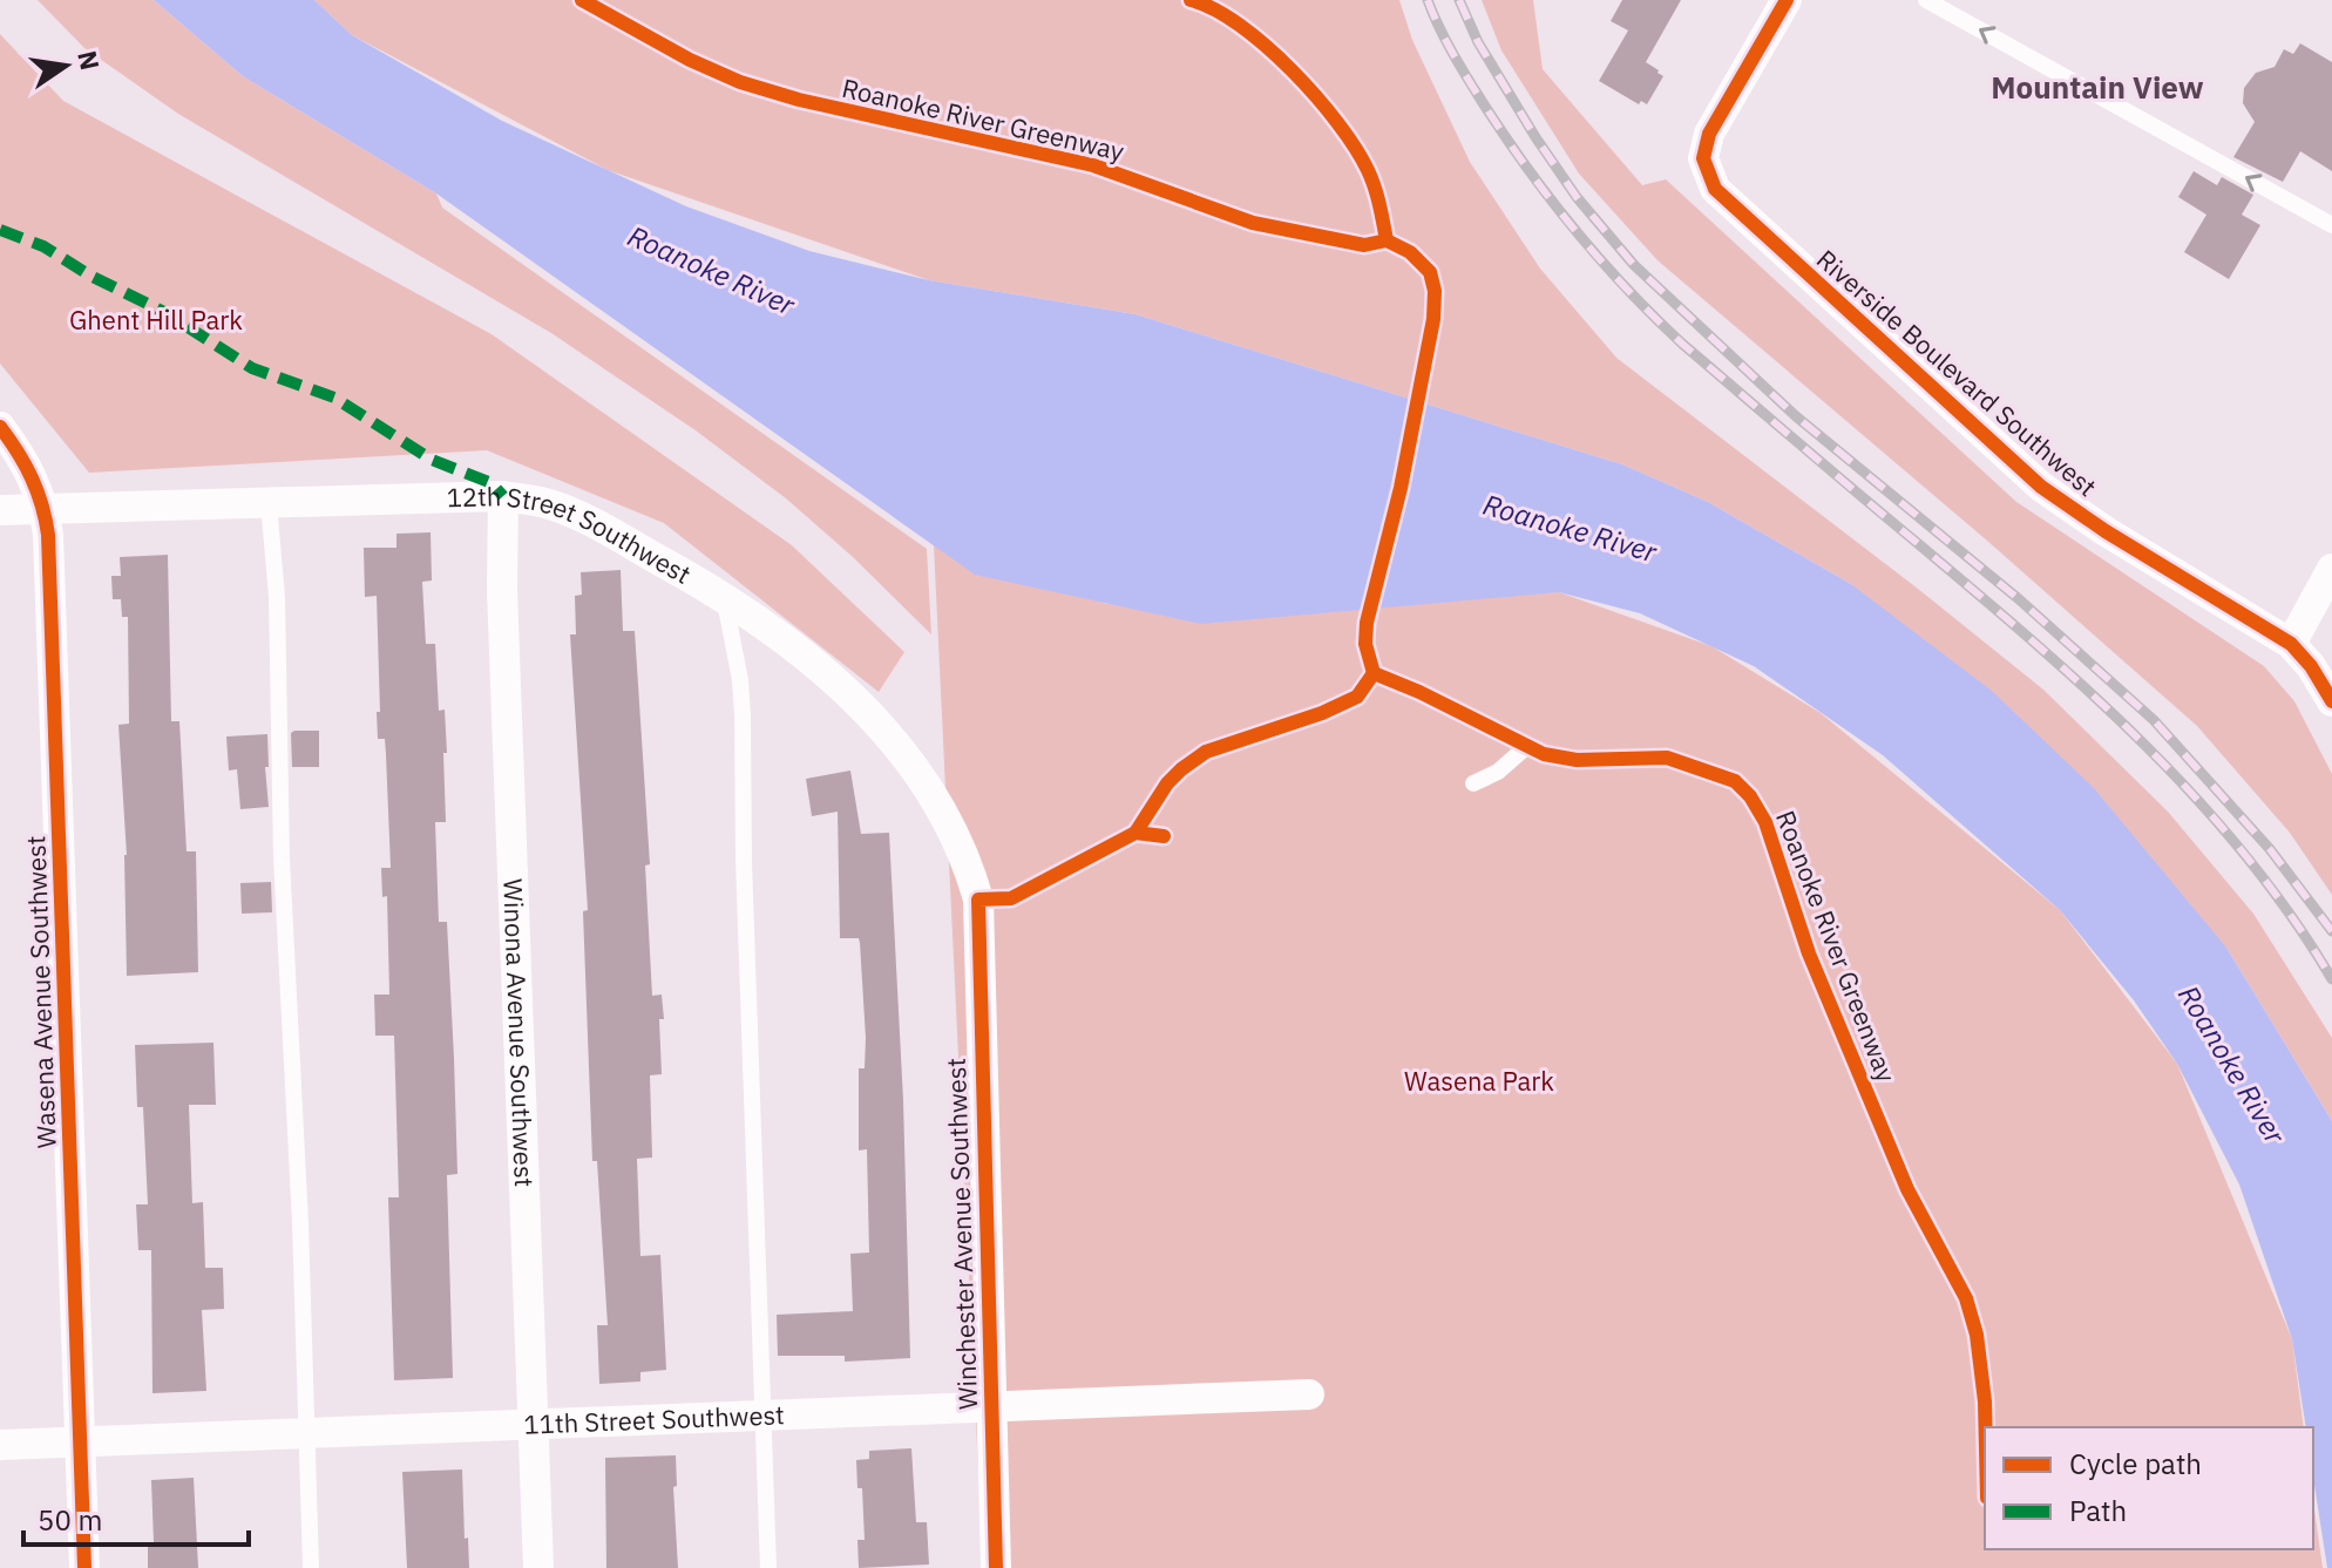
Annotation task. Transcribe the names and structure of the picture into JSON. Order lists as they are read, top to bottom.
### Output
{
  "streets": {
    "street": [
      "Riverside Boulevard Southwest",
      "12th Street Southwest",
      "Wasena Avenue Southwest",
      "Winona Avenue Southwest",
      "Winchester Avenue Southwest",
      "11th Street Southwest"
    ],
    "cycle path": ["Roanoke River Greenway"]
  },
  "crossings": [
    ["12th Street Southwest", "Wasena Avenue Southwest"],
    ["12th Street Southwest", "Winona Avenue Southwest"],
    ["12th Street Southwest", "Winchester Avenue Southwest"],
    ["Wasena Avenue Southwest", "11th Street Southwest"],
    ["Winona Avenue Southwest", "11th Street Southwest"],
    ["Winchester Avenue Southwest", "11th Street Southwest"]
  ],
  "districts": ["Mountain View"],
  "water": ["Roanoke River"],
  "parks": ["Ghent Hill Park", "Wasena Park"],
  "legend": ["Cycle path", "Path"],
  "scale_bar": "50 m",
  "north": "right"
}
